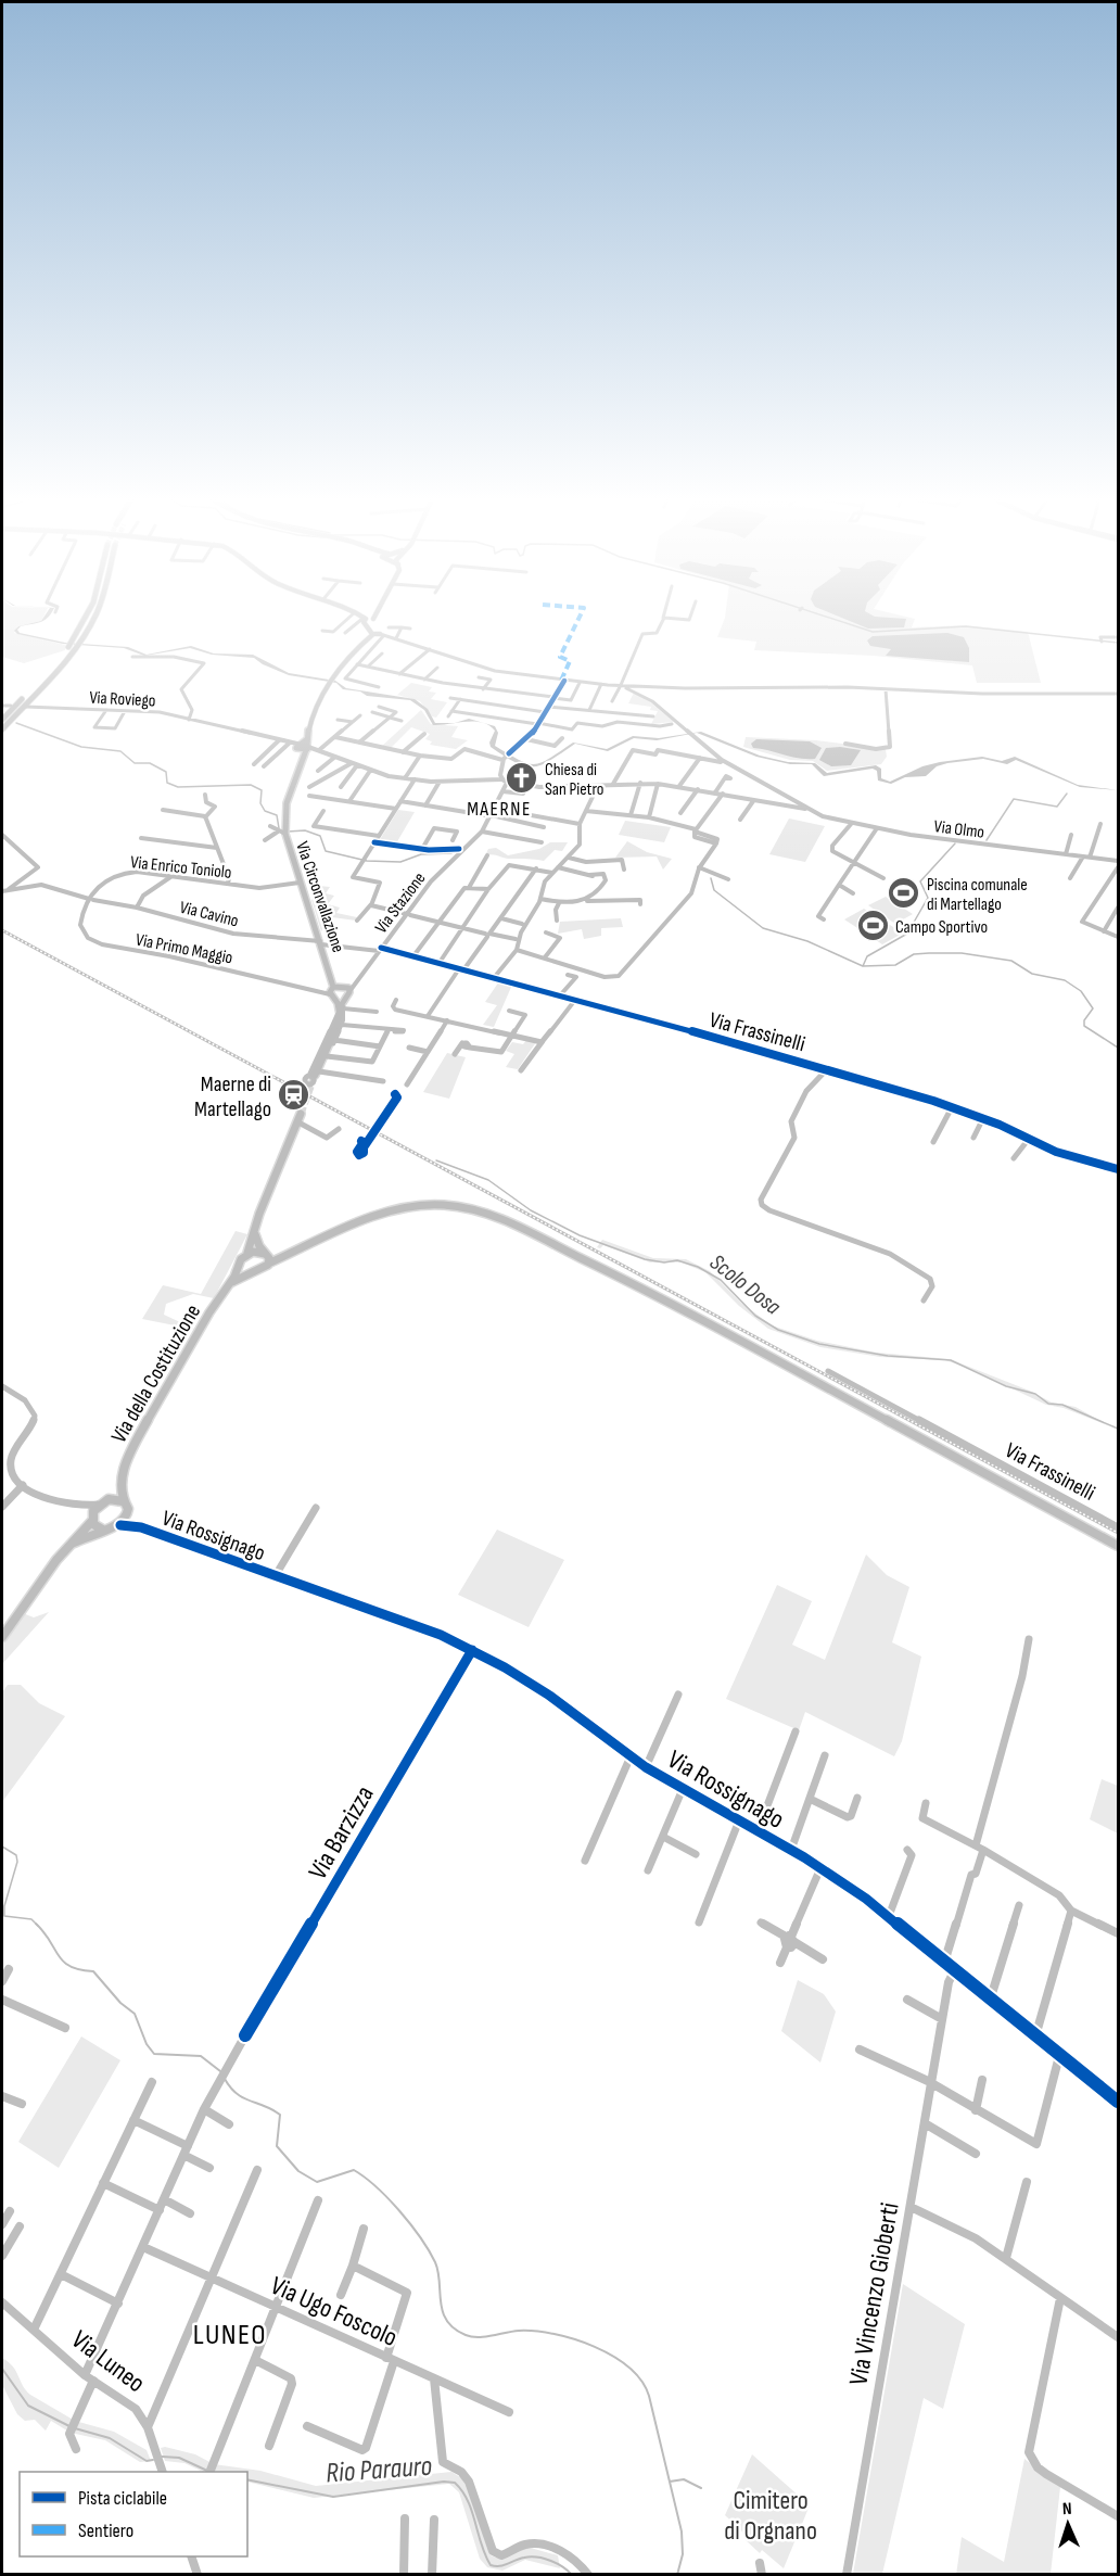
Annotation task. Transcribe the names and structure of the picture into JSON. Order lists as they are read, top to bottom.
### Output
{
  "streets": {
    "main road": ["Via Circonvallazione", "Via della Costituzione"],
    "street": [
      "Via Roviego",
      "Via Olmo",
      "Via Enrico Toniolo",
      "Via Stazione",
      "Via Cavino",
      "Via Primo Maggio",
      "Via Frassinelli",
      "Via Rossignago",
      "Via Vincenzo Gioberti",
      "Via Ugo Foscolo",
      "Via Luneo"
    ],
    "cycle path": ["Via Barzizza"]
  },
  "crossings": [
    ["Via Olmo", "Via Stazione"],
    ["Via Enrico Toniolo", "Via Circonvallazione"],
    ["Via Enrico Toniolo", "Via Cavino"],
    ["Via Enrico Toniolo", "Via Primo Maggio"],
    ["Via Circonvallazione", "Via Stazione"],
    ["Via Circonvallazione", "Via Cavino"],
    ["Via Circonvallazione", "Via Primo Maggio"],
    ["Via Stazione", "Via Cavino"],
    ["Via Stazione", "Via Frassinelli"],
    ["Via Cavino", "Via Primo Maggio"],
    ["Via Cavino", "Via Frassinelli"],
    ["Via della Costituzione", "Via Rossignago"],
    ["Via Rossignago", "Via Vincenzo Gioberti"]
  ],
  "districts": ["MAERNE", "LUNEO"],
  "water": ["Scolo Dosa", "Rio Parauro"],
  "parks": ["Cimitero di Orgnano"],
  "places": {
    "church": ["Chiesa di San Pietro"],
    "sports": ["Piscina comunale di Martellago", "Campo Sportivo"],
    "station": ["Maerne di Martellago"]
  },
  "legend": ["Pista ciclabile", "Sentiero"],
  "north": "top"
}
